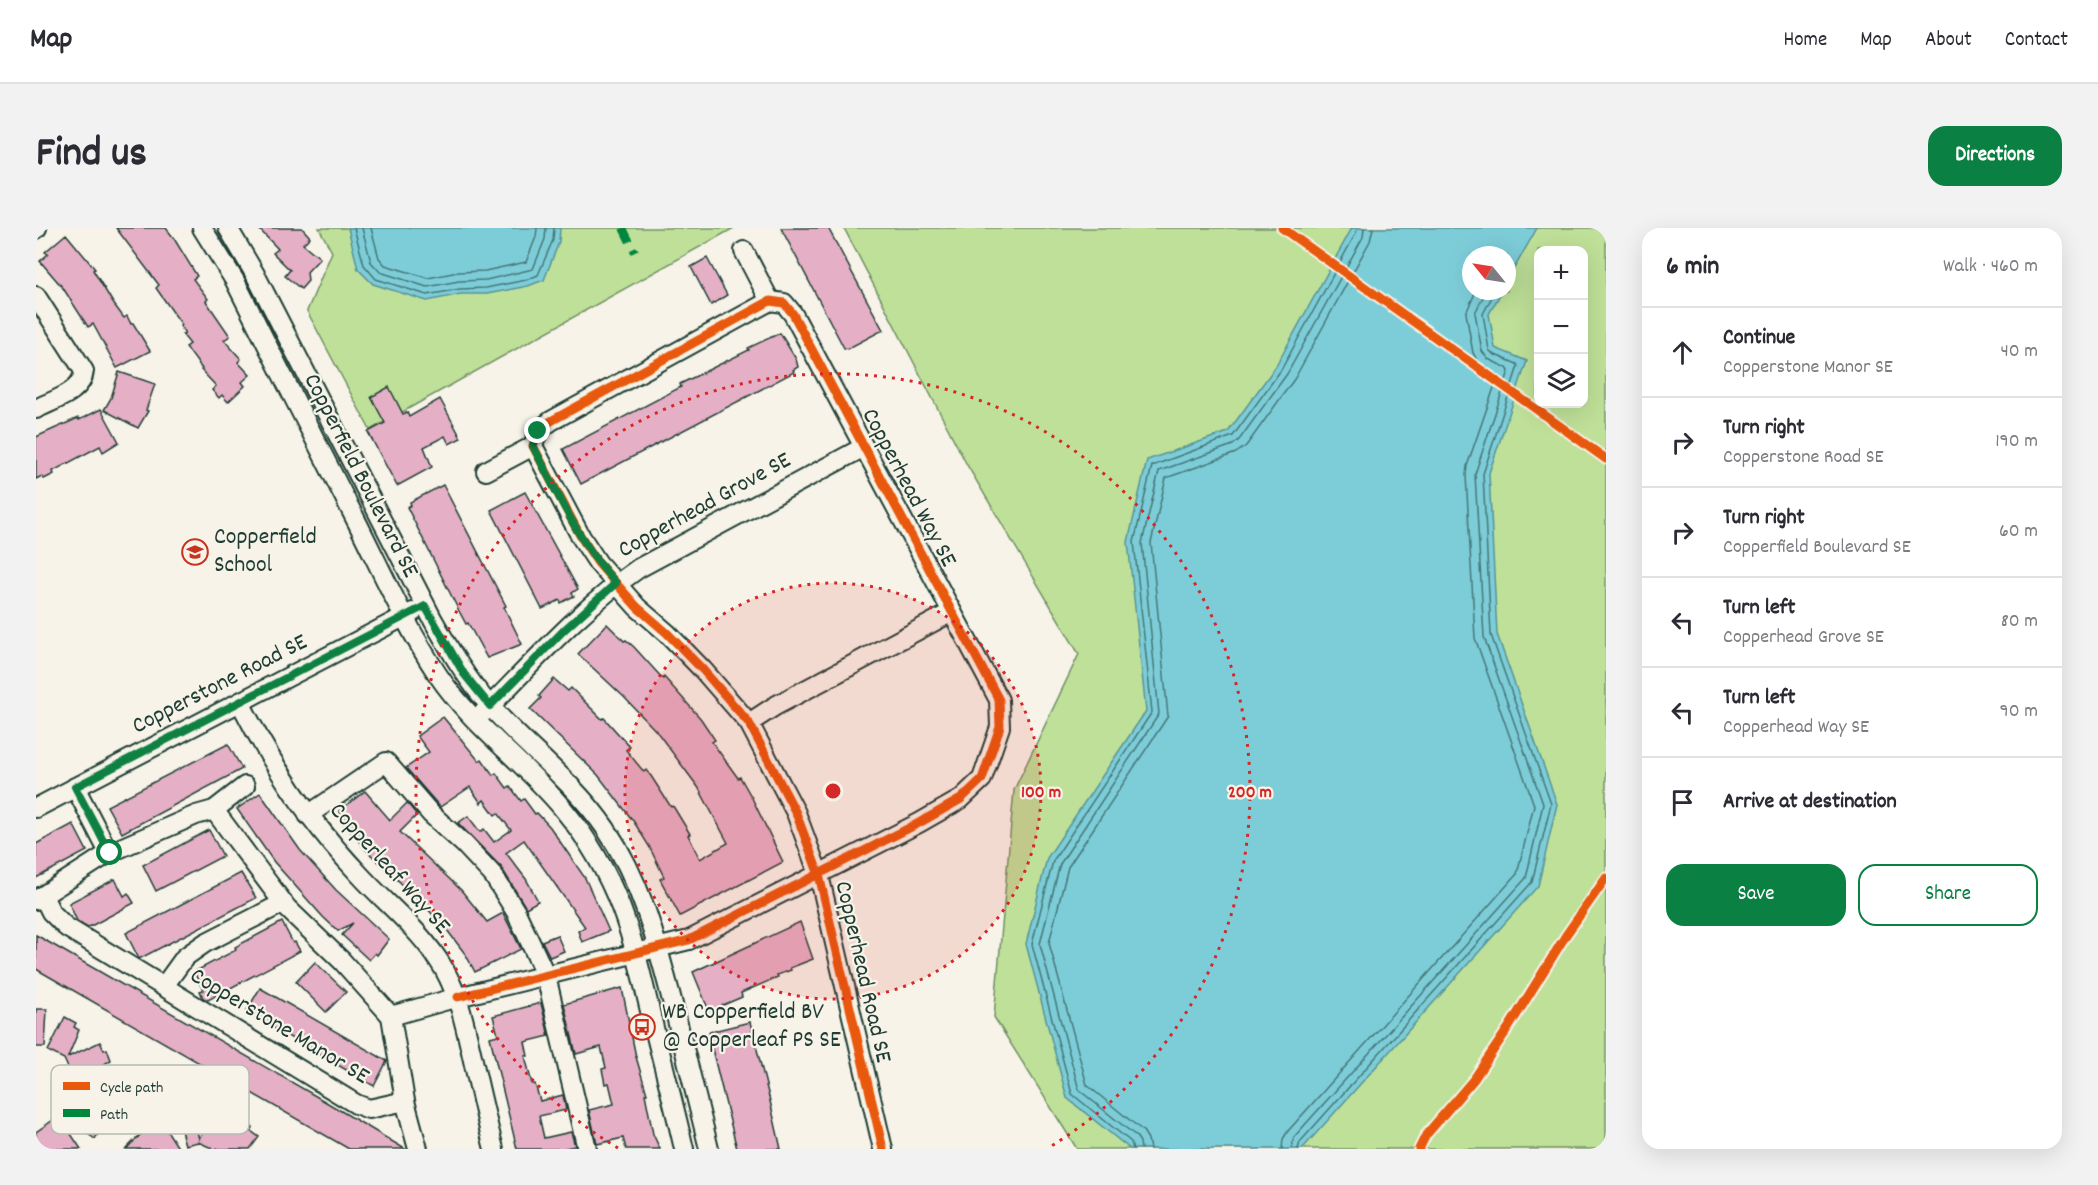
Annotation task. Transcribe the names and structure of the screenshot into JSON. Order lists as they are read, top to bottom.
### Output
{
  "streets": {
    "street": [
      "Copperfield Boulevard SE",
      "Copperhead Way SE",
      "Copperhead Grove SE",
      "Copperstone Road SE",
      "Copperleaf Way SE",
      "Copperhead Road SE",
      "Copperstone Manor SE"
    ]
  },
  "crossings": [
    ["Copperfield Boulevard SE", "Copperhead Way SE"],
    ["Copperfield Boulevard SE", "Copperhead Grove SE"],
    ["Copperfield Boulevard SE", "Copperstone Road SE"],
    ["Copperhead Way SE", "Copperhead Grove SE"],
    ["Copperhead Way SE", "Copperleaf Way SE"],
    ["Copperhead Way SE", "Copperhead Road SE"],
    ["Copperhead Grove SE", "Copperhead Road SE"],
    ["Copperstone Road SE", "Copperleaf Way SE"]
  ],
  "places": {
    "school or university": ["Copperfield School"],
    "bus stop": ["WB Copperfield BV @ Copperleaf PS SE"]
  },
  "legend": ["Cycle path", "Path"],
  "north": "top left",
  "page": {
    "header": "Map",
    "nav": [
      "Home",
      "Map",
      "About",
      "Contact"
    ],
    "title": "Find us",
    "buttons": [
      "Directions",
      ["Save", "Share"]
    ],
    "heading": ["6 min", "Walk · 460 m"],
    "map_buttons": ["+", "−"],
    "list": [
      ["Continue", "Copperstone Manor SE", "40 m"],
      ["Turn right", "Copperstone Road SE", "190 m"],
      ["Turn right", "Copperfield Boulevard SE", "60 m"],
      ["Turn left", "Copperhead Grove SE", "80 m"],
      ["Turn left", "Copperhead Way SE", "90 m"],
      "Arrive at destination"
    ]
  },
  "rings": ["100 m", "200 m"]
}
